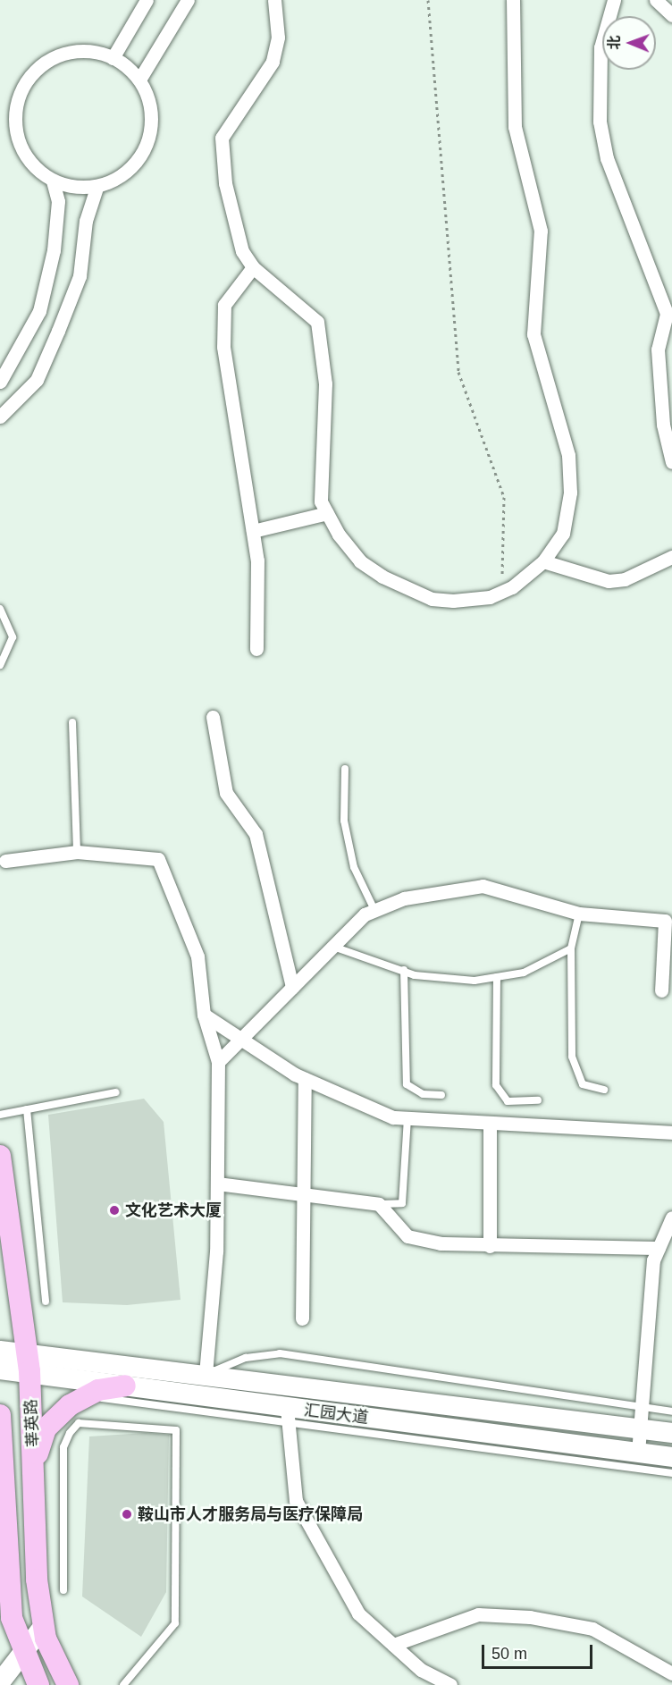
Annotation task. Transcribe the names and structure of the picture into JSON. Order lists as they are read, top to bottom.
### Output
{
  "streets": {
    "main road": ["汇园大道", "莘英路"]
  },
  "crossings": [
    ["汇园大道", "莘英路"]
  ],
  "places": ["文化艺术大厦", "鞍山市人才服务局与医疗保障局"],
  "scale_bar": "50 m",
  "north": "left"
}
